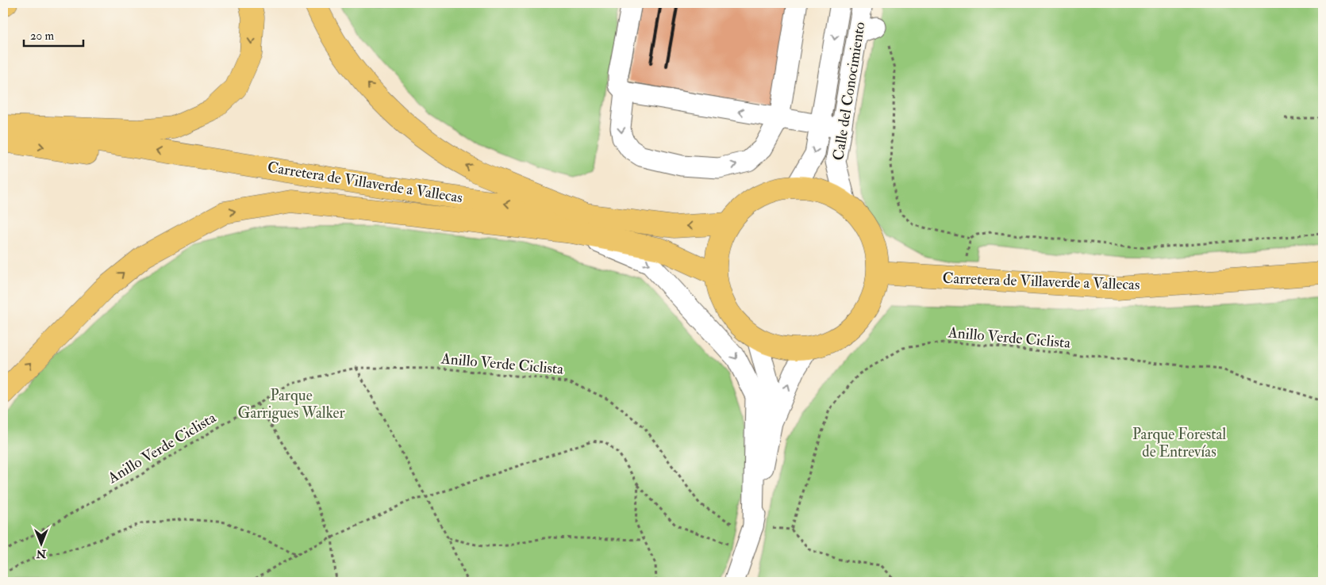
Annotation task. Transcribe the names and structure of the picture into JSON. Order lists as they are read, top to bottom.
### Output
{
  "streets": {
    "main road": ["Carretera de Villaverde a Vallecas"],
    "street": ["Calle del Conocimiento"],
    "path": ["Anillo Verde Ciclista"]
  },
  "parks": ["Parque Garrigues Walker", "Parque Forestal de Entrevías"],
  "scale_bar": "20 m",
  "north": "bottom"
}
